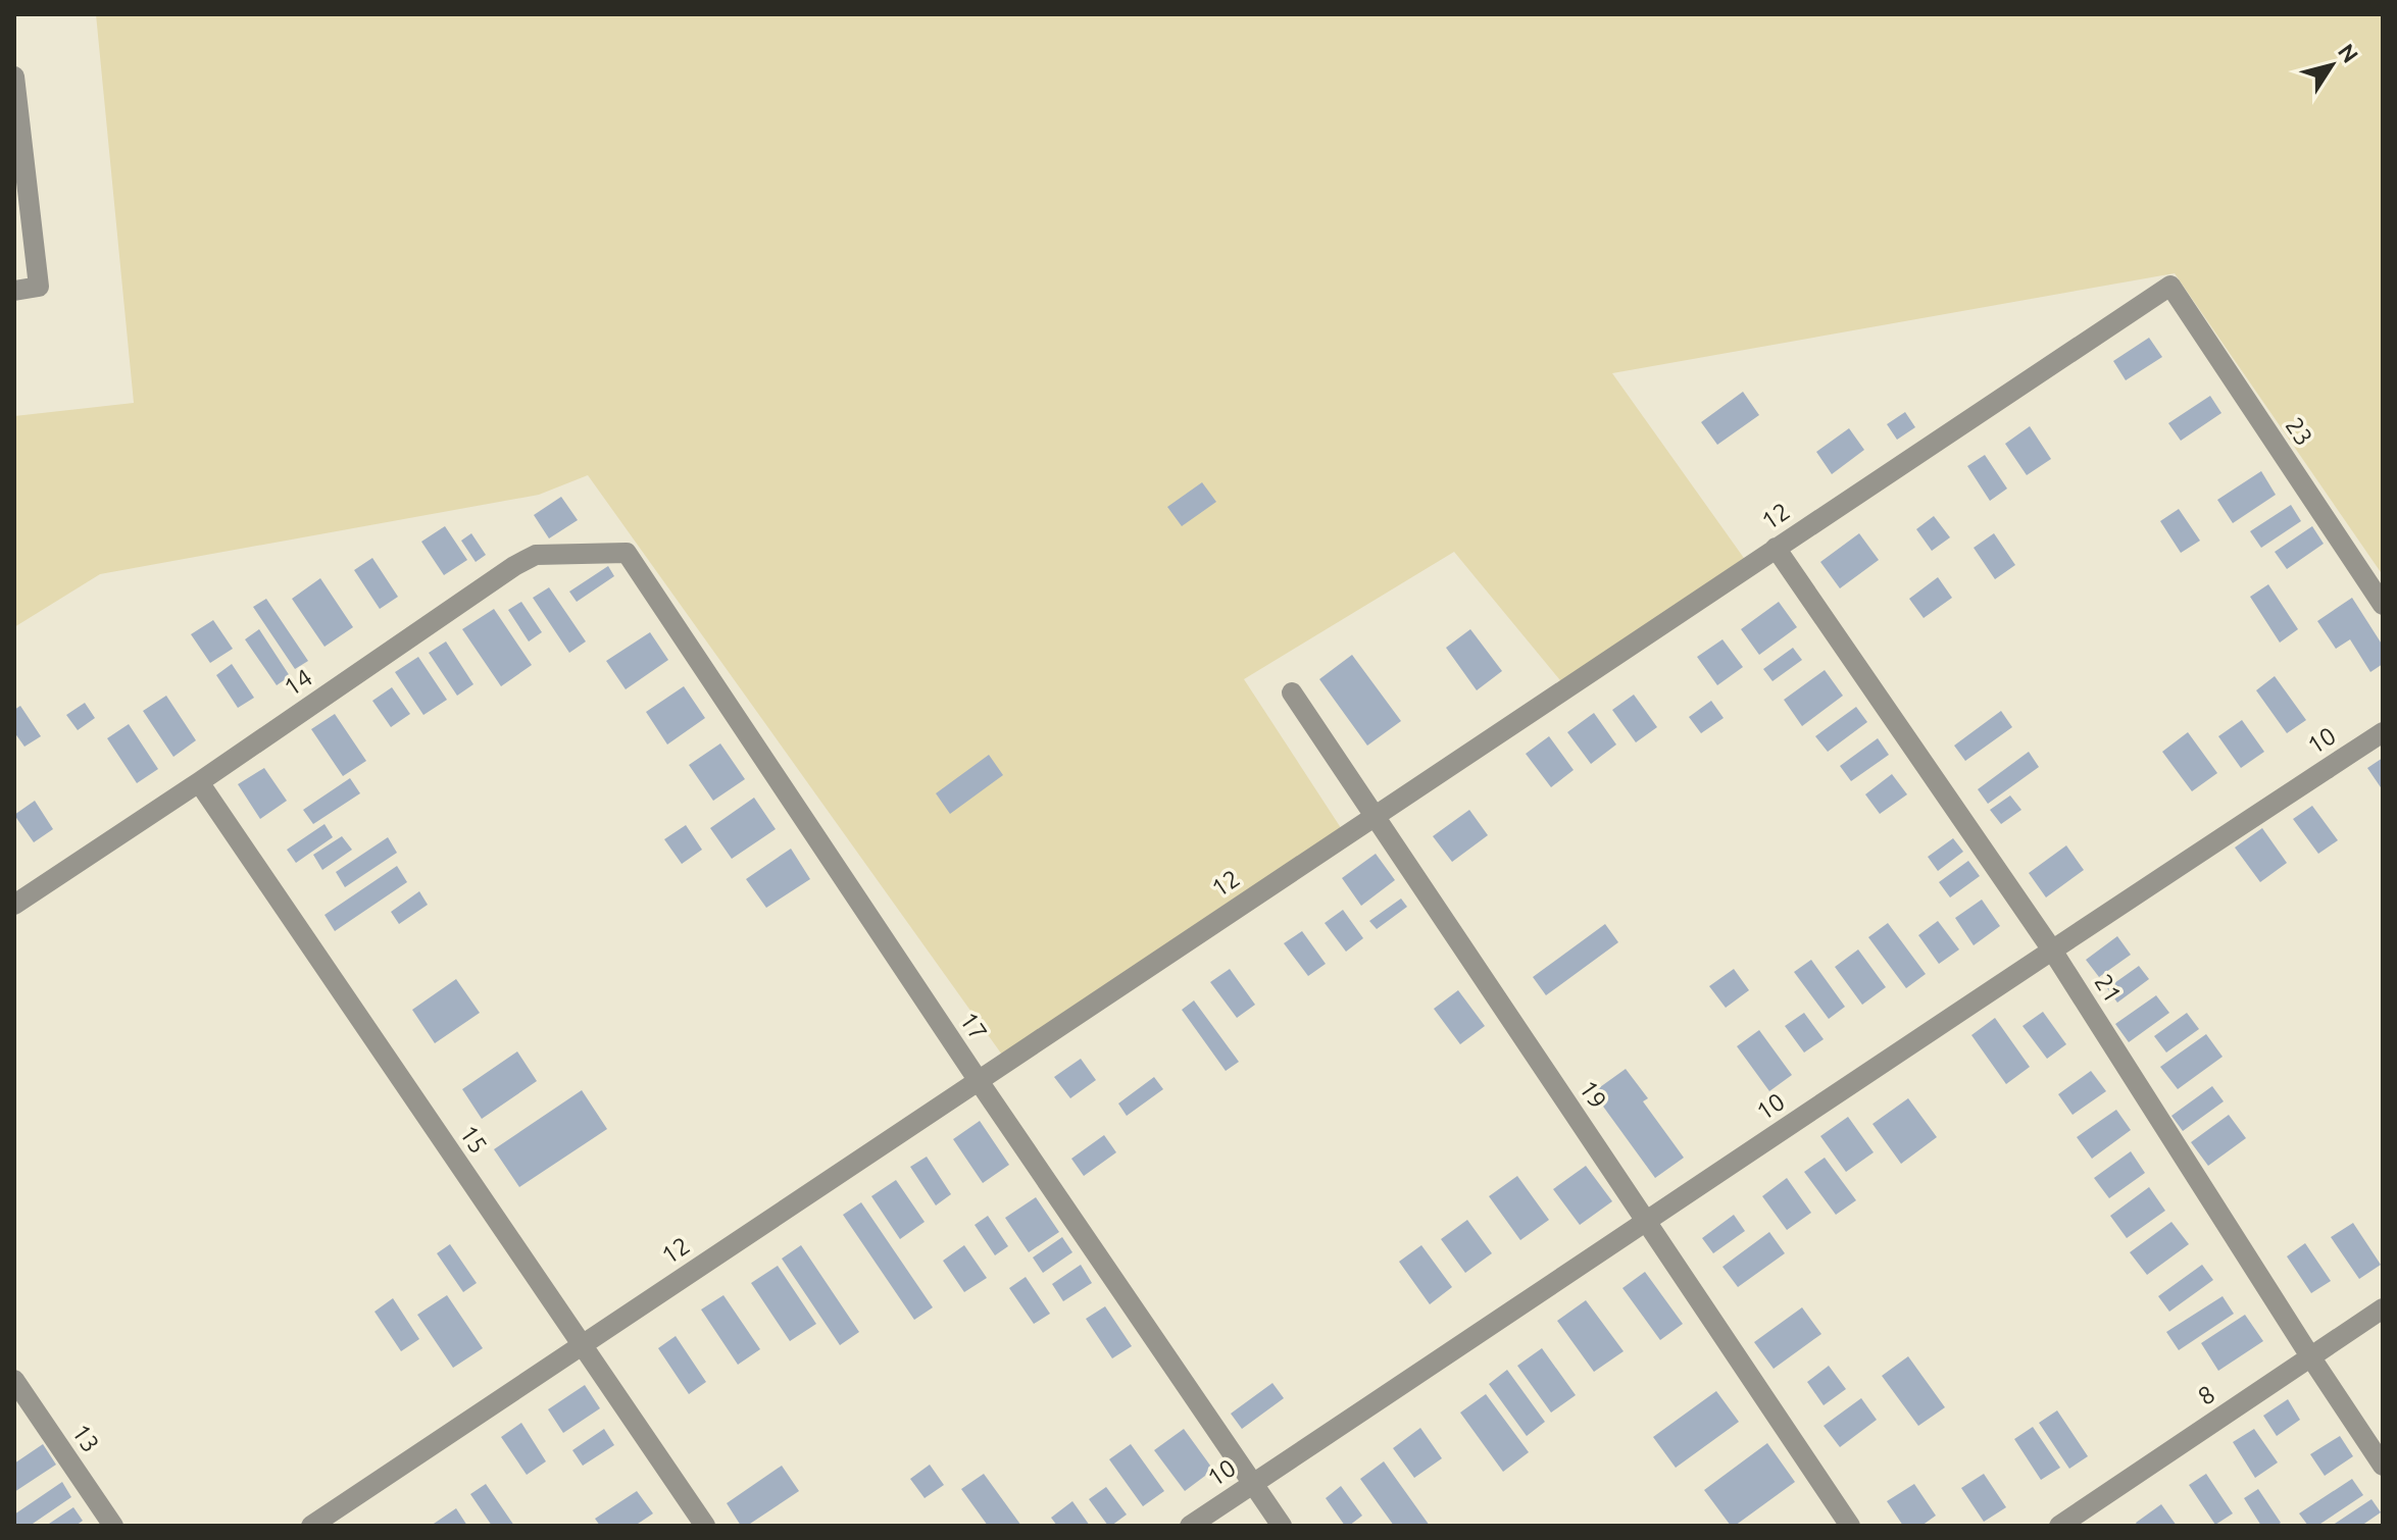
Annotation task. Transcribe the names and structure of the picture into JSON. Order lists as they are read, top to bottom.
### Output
{
  "streets": {
    "street": [
      "23",
      "12",
      "14",
      "10",
      "21",
      "17",
      "19",
      "15",
      "8",
      "13"
    ]
  },
  "crossings": [
    ["23", "12"],
    ["12", "21"],
    ["12", "17"],
    ["12", "19"],
    ["12", "15"],
    ["14", "17"],
    ["14", "15"],
    ["10", "21"],
    ["10", "17"],
    ["10", "19"],
    ["21", "8"]
  ],
  "north": "top right"
}
